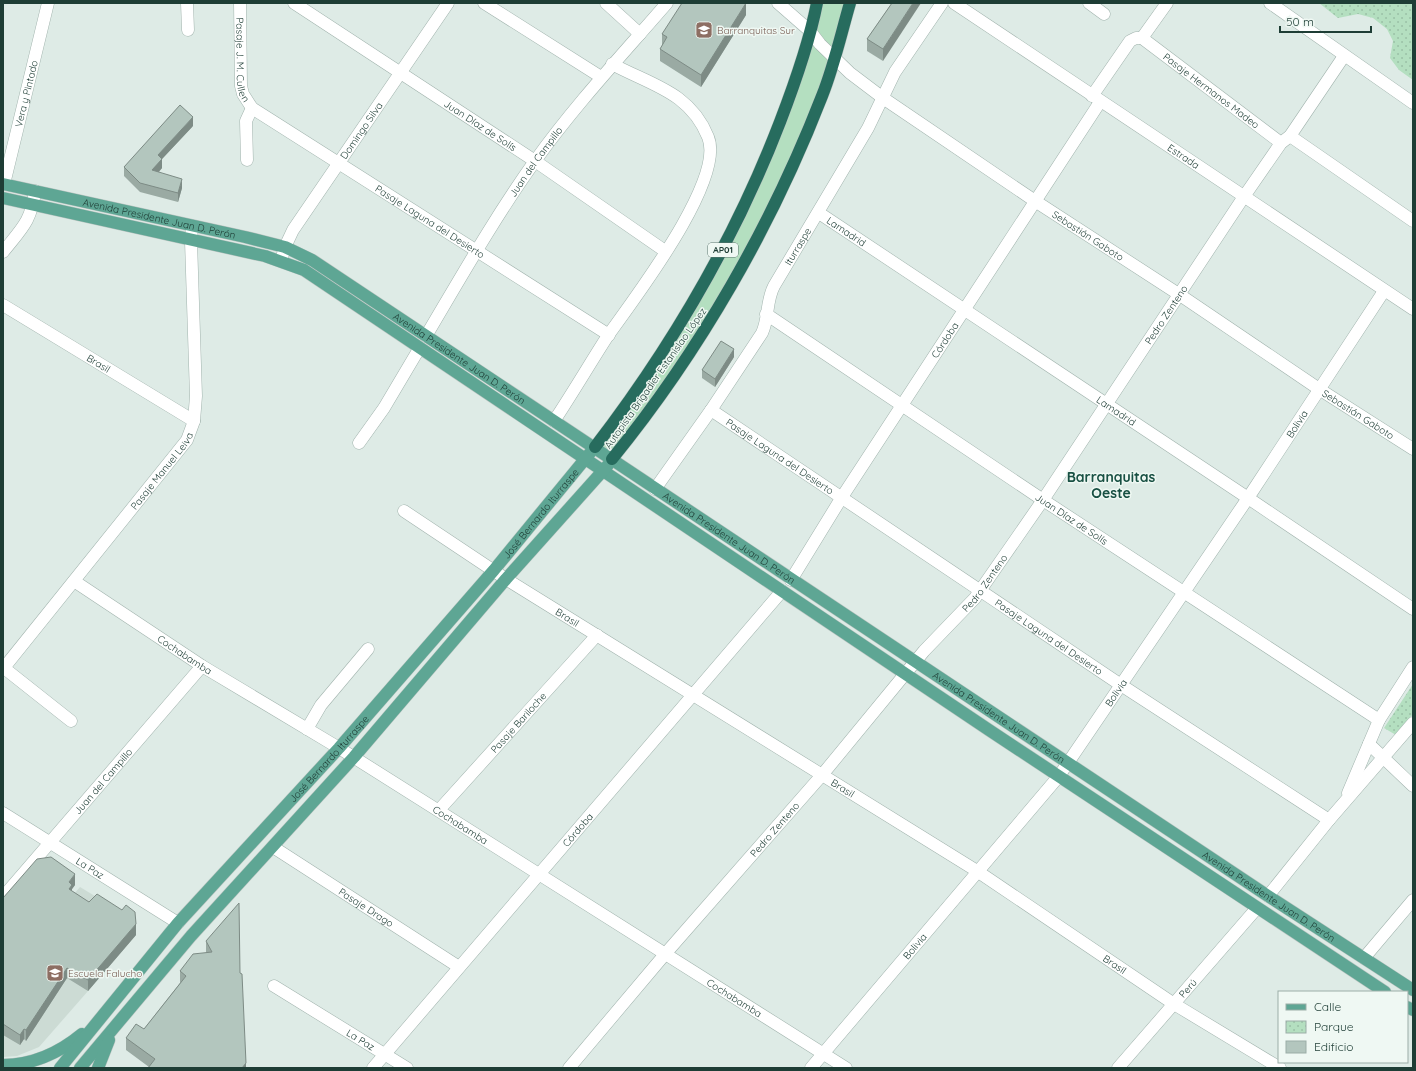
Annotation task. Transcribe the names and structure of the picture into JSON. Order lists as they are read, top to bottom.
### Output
{
  "streets": {
    "highway": ["AP01", "Autopista Brigadier Estanislao López"],
    "main road": ["Avenida Presidente Juan D. Perón", "José Bernardo Iturraspe"],
    "street": [
      "Pasaje J. M. Cullen",
      "Pasaje Hermanos Madeo",
      "Vera y Pintado",
      "Juan Díaz de Solís",
      "Domingo Silva",
      "Estrada",
      "Juan del Campillo",
      "Pasaje Laguna del Desierto",
      "Lamadrid",
      "Sebastián Gaboto",
      "Iturraspe",
      "Pedro Zenteno",
      "Córdoba",
      "Brasil",
      "Bolivia",
      "Pasaje Manuel Leiva",
      "Cochabamba",
      "Pasaje Bariloche",
      "La Paz",
      "Pasaje Drago",
      "Perú"
    ]
  },
  "crossings": [
    ["Pasaje J. M. Cullen", "Pasaje Laguna del Desierto"],
    ["Pasaje Hermanos Madeo", "Pedro Zenteno"],
    ["Pasaje Hermanos Madeo", "Córdoba"],
    ["Vera y Pintado", "Avenida Presidente Juan D. Perón"],
    ["Juan Díaz de Solís", "Domingo Silva"],
    ["Juan Díaz de Solís", "Juan del Campillo"],
    ["Juan Díaz de Solís", "Iturraspe"],
    ["Juan Díaz de Solís", "Pedro Zenteno"],
    ["Juan Díaz de Solís", "Córdoba"],
    ["Juan Díaz de Solís", "Bolivia"],
    ["Domingo Silva", "Avenida Presidente Juan D. Perón"],
    ["Domingo Silva", "Pasaje Laguna del Desierto"],
    ["Estrada", "Pedro Zenteno"],
    ["Estrada", "Córdoba"],
    ["Estrada", "Bolivia"],
    ["Juan del Campillo", "Avenida Presidente Juan D. Perón"],
    ["Juan del Campillo", "Pasaje Laguna del Desierto"],
    ["Juan del Campillo", "Cochabamba"],
    ["Juan del Campillo", "La Paz"],
    ["Avenida Presidente Juan D. Perón", "Iturraspe"],
    ["Avenida Presidente Juan D. Perón", "Pedro Zenteno"],
    ["Avenida Presidente Juan D. Perón", "Córdoba"],
    ["Avenida Presidente Juan D. Perón", "Autopista Brigadier Estanislao López"],
    ["Avenida Presidente Juan D. Perón", "Bolivia"],
    ["Avenida Presidente Juan D. Perón", "Pasaje Manuel Leiva"],
    ["Avenida Presidente Juan D. Perón", "José Bernardo Iturraspe"],
    ["Avenida Presidente Juan D. Perón", "Perú"],
    ["Pasaje Laguna del Desierto", "Iturraspe"],
    ["Pasaje Laguna del Desierto", "Pedro Zenteno"],
    ["Pasaje Laguna del Desierto", "Córdoba"],
    ["Pasaje Laguna del Desierto", "Bolivia"],
    ["Lamadrid", "Iturraspe"],
    ["Lamadrid", "Pedro Zenteno"],
    ["Lamadrid", "Córdoba"],
    ["Lamadrid", "Bolivia"],
    ["Sebastián Gaboto", "Iturraspe"],
    ["Sebastián Gaboto", "Pedro Zenteno"],
    ["Sebastián Gaboto", "Córdoba"],
    ["Sebastián Gaboto", "Autopista Brigadier Estanislao López"],
    ["Sebastián Gaboto", "Bolivia"],
    ["Pedro Zenteno", "Brasil"],
    ["Pedro Zenteno", "Cochabamba"],
    ["Córdoba", "Brasil"],
    ["Córdoba", "Cochabamba"],
    ["Córdoba", "La Paz"],
    ["Córdoba", "Pasaje Drago"],
    ["Brasil", "Bolivia"],
    ["Brasil", "Pasaje Manuel Leiva"],
    ["Brasil", "José Bernardo Iturraspe"],
    ["Brasil", "Pasaje Bariloche"],
    ["Brasil", "Perú"],
    ["Autopista Brigadier Estanislao López", "José Bernardo Iturraspe"],
    ["Bolivia", "Cochabamba"],
    ["Pasaje Manuel Leiva", "Cochabamba"],
    ["José Bernardo Iturraspe", "Cochabamba"],
    ["José Bernardo Iturraspe", "La Paz"],
    ["José Bernardo Iturraspe", "Pasaje Drago"],
    ["Cochabamba", "Pasaje Bariloche"]
  ],
  "districts": ["Barranquitas Oeste"],
  "places": {
    "school or university": ["Barranquitas Sur", "Escuela Falucho"]
  },
  "legend": ["Calle", "Parque", "Edificio"],
  "scale_bar": "50 m"
}
